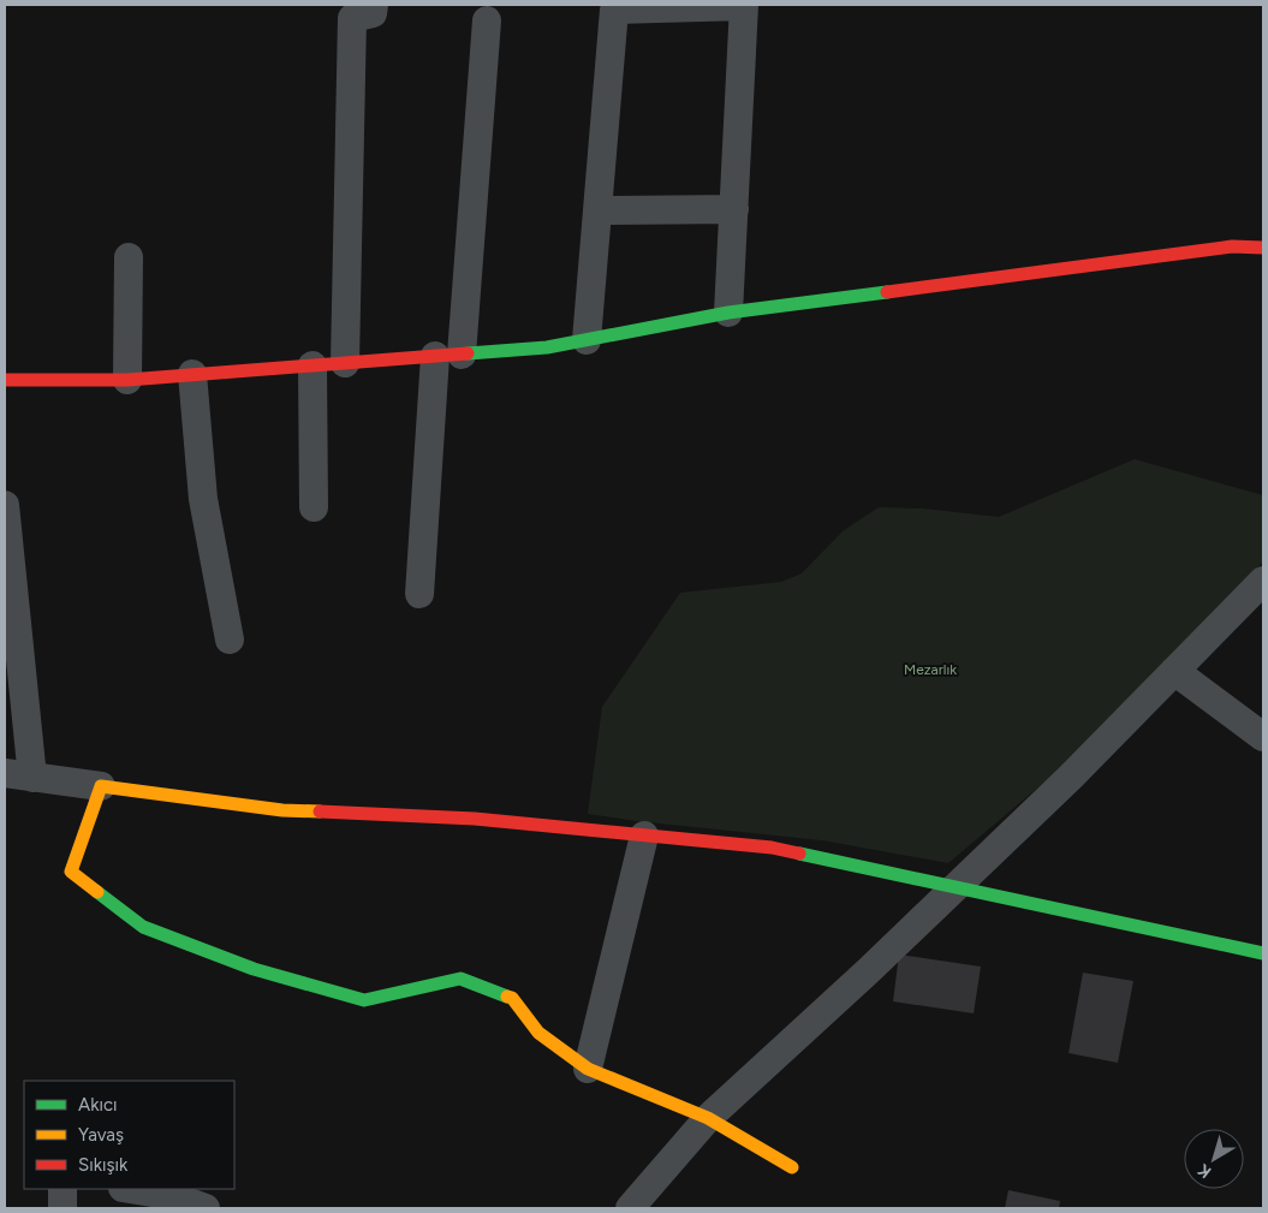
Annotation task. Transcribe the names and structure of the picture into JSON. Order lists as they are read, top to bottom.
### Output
{
  "parks": ["Mezarlık"],
  "legend": ["Akıcı", "Yavaş", "Sıkışık"],
  "north": "bottom left"
}
